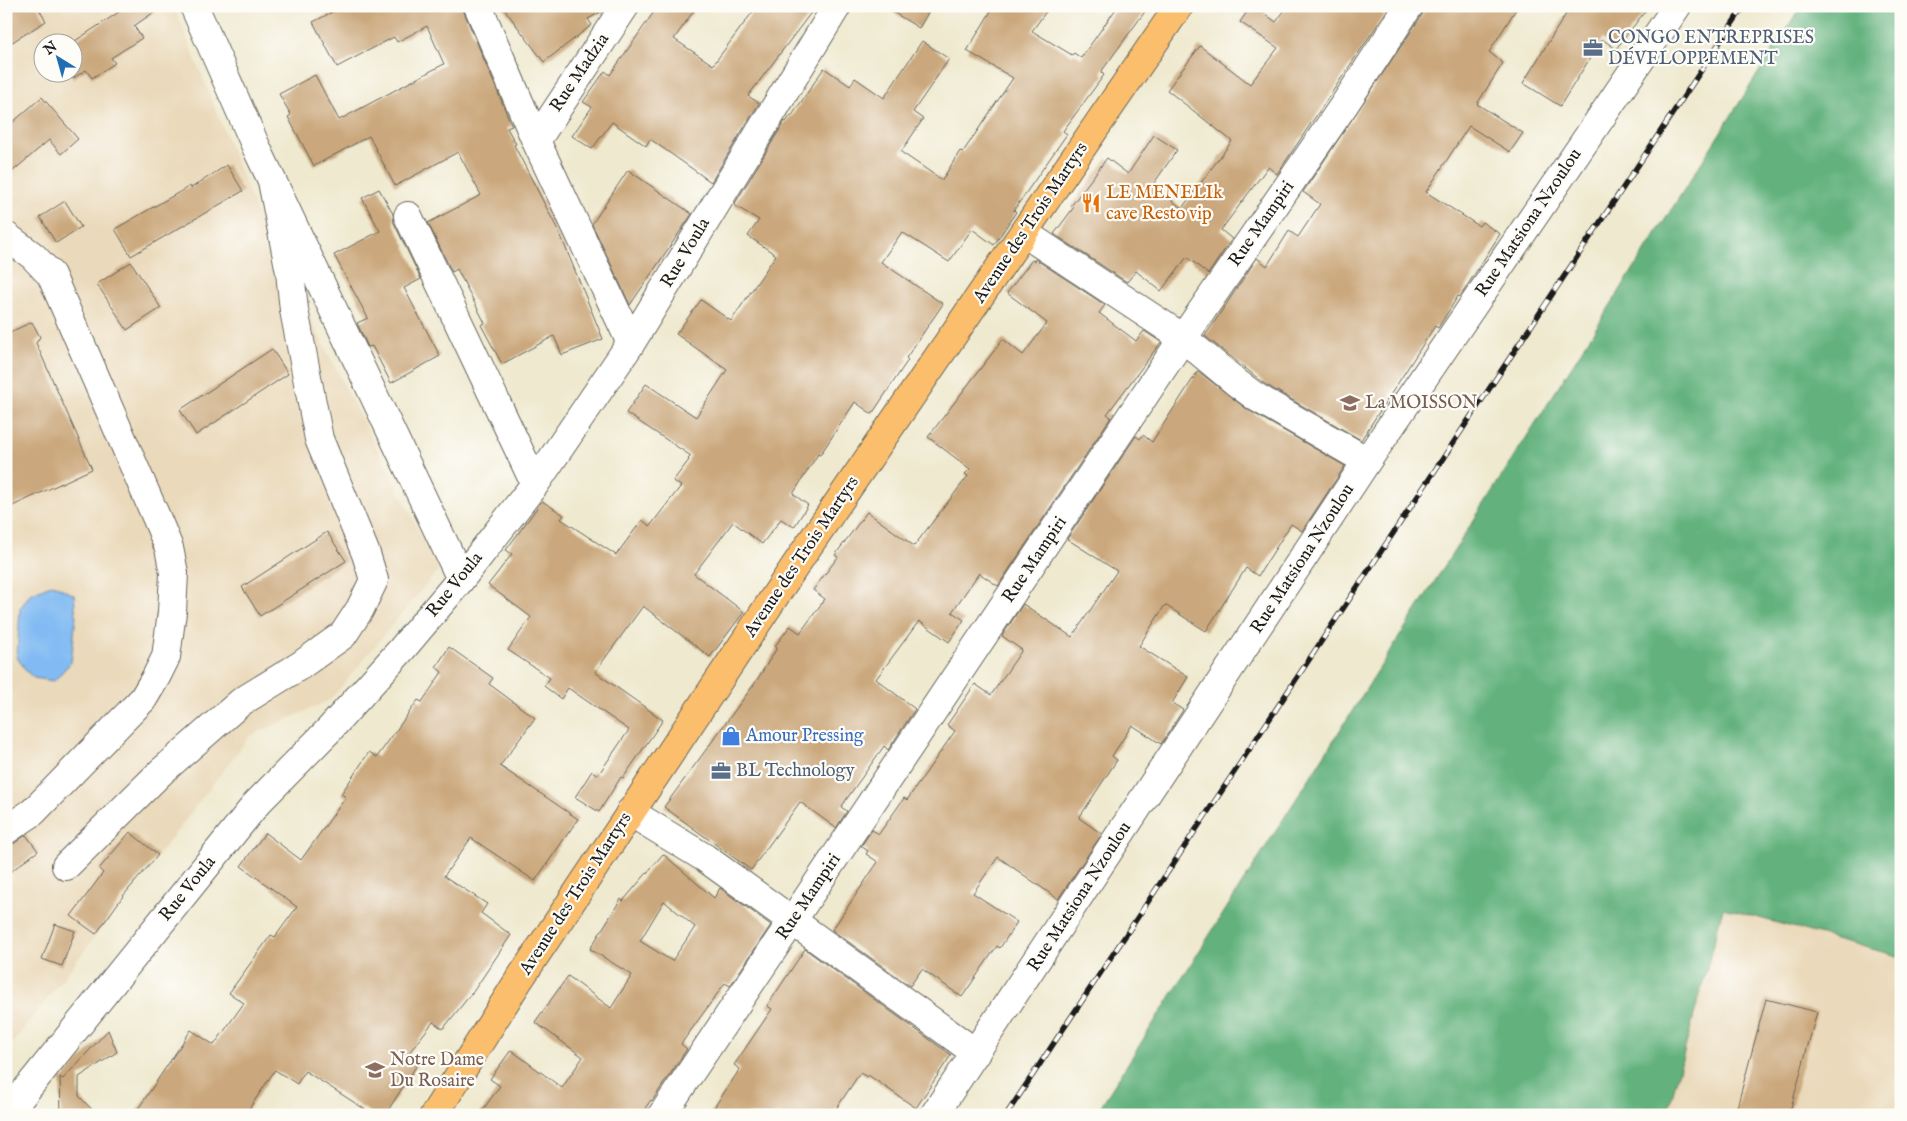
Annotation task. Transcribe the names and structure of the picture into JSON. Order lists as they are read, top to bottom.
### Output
{
  "streets": {
    "main road": ["Avenue des Trois Martyrs"],
    "street": [
      "Rue Madzia",
      "Rue Matsiona Nzoulou",
      "Rue Mampiri",
      "Rue Voula"
    ]
  },
  "places": {
    "office": ["CONGO ENTREPRISES DÉVELOPPEMENT", "BL Technology"],
    "restaurant": ["LE MENELIk cave Resto vip"],
    "school or university": ["La MOISSON", "Notre Dame Du Rosaire"],
    "shop": ["Amour Pressing"]
  },
  "north": "top left"
}
